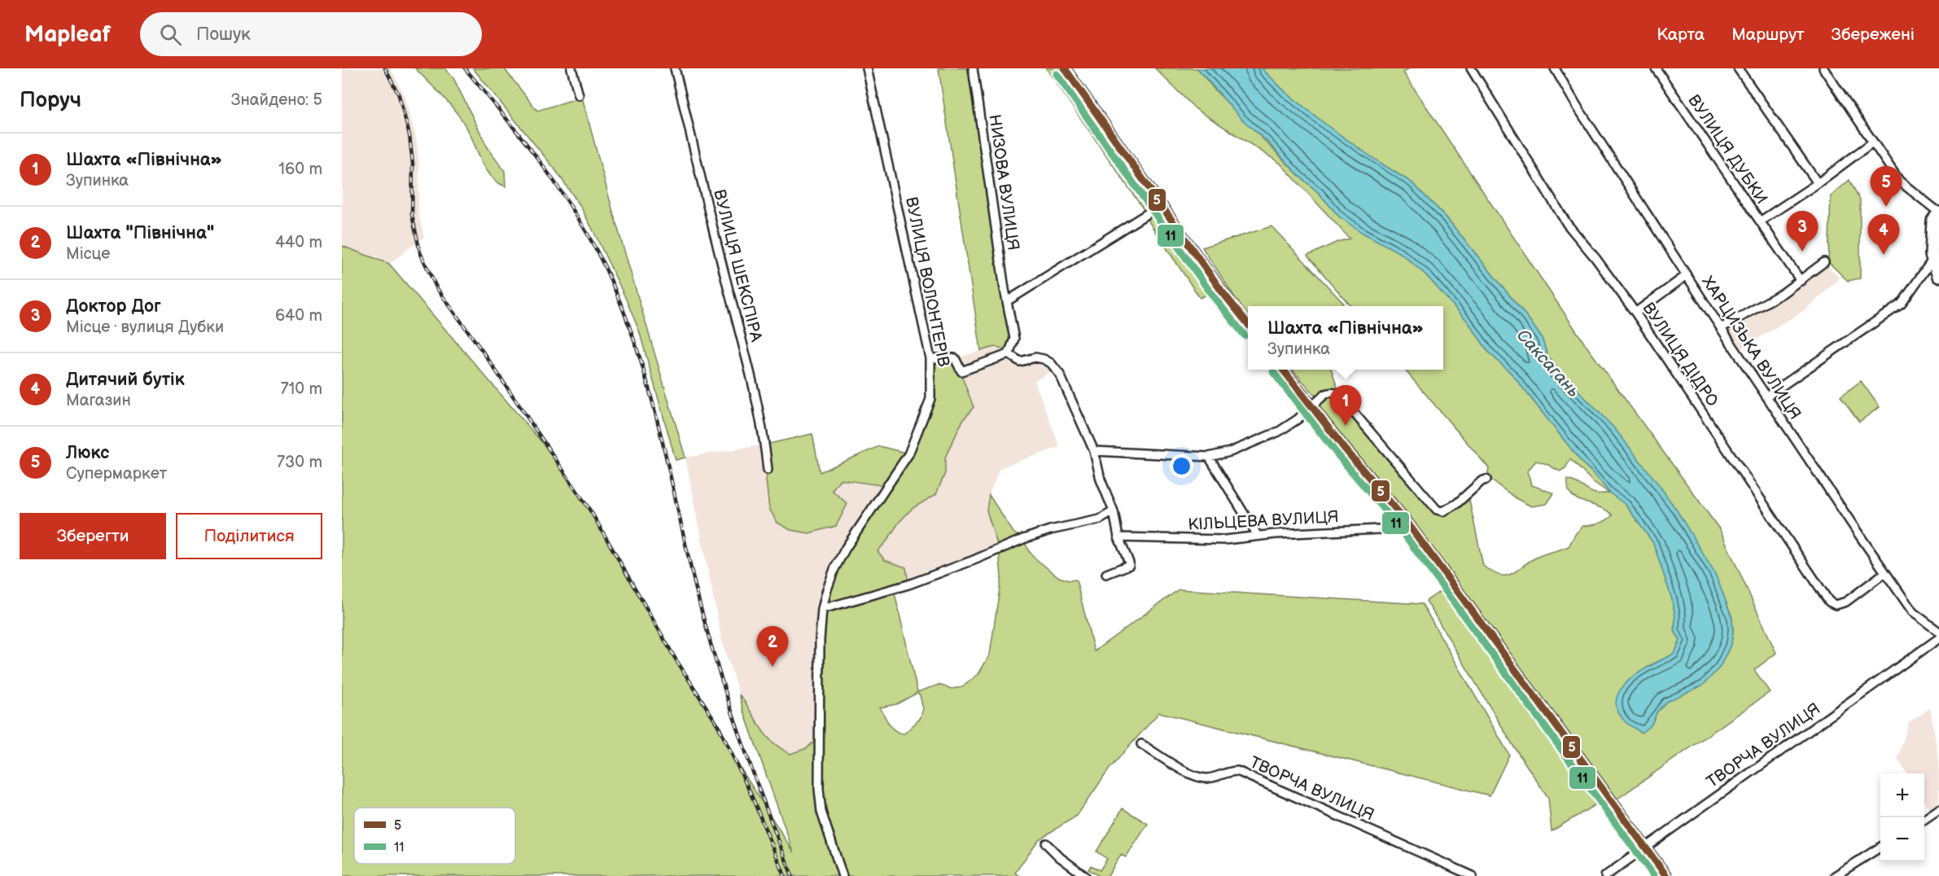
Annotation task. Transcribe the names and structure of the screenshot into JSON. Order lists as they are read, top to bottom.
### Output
{
  "streets": {
    "street": [
      "ВУЛИЦЯ ДУБКИ",
      "НИЗОВА ВУЛИЦЯ",
      "ВУЛИЦЯ ШЕКСПІРА",
      "ВУЛИЦЯ ВОЛОНТЕРІВ",
      "ХАРЦИЗЬКА ВУЛИЦЯ",
      "ВУЛИЦЯ ДІДРО",
      "КІЛЬЦЕВА ВУЛИЦЯ",
      "ТВОРЧА ВУЛИЦЯ"
    ]
  },
  "crossings": [
    ["ХАРЦИЗЬКА ВУЛИЦЯ", "ВУЛИЦЯ ДІДРО"]
  ],
  "water": ["Саксагань"],
  "lines": ["transit line 5", "transit line 11"],
  "legend": ["5", "11"],
  "page": {
    "header": "Mapleaf",
    "search": "Пошук",
    "nav": ["Карта", "Маршрут", "Збережені"],
    "heading": ["Поруч", "Знайдено: 5"],
    "list": [
      {
        "mark": "1",
        "name": "Шахта «Північна»",
        "note": "Зупинка",
        "value": "160 m"
      },
      {
        "mark": "2",
        "name": "Шахта \"Північна\"",
        "note": "Місце",
        "value": "440 m"
      },
      {
        "mark": "3",
        "name": "Доктор Дог",
        "note": "Місце · вулиця Дубки",
        "value": "640 m"
      },
      {
        "mark": "4",
        "name": "Дитячий бутік",
        "note": "Магазин",
        "value": "710 m"
      },
      {
        "mark": "5",
        "name": "Люкс",
        "note": "Супермаркет",
        "value": "730 m"
      }
    ],
    "pins": [
      "5",
      "3",
      "4",
      "1",
      "2"
    ],
    "popup": ["Шахта «Північна»", "Зупинка"],
    "buttons": ["Зберегти", "Поділитися"],
    "map_buttons": ["+", "−"]
  }
}
